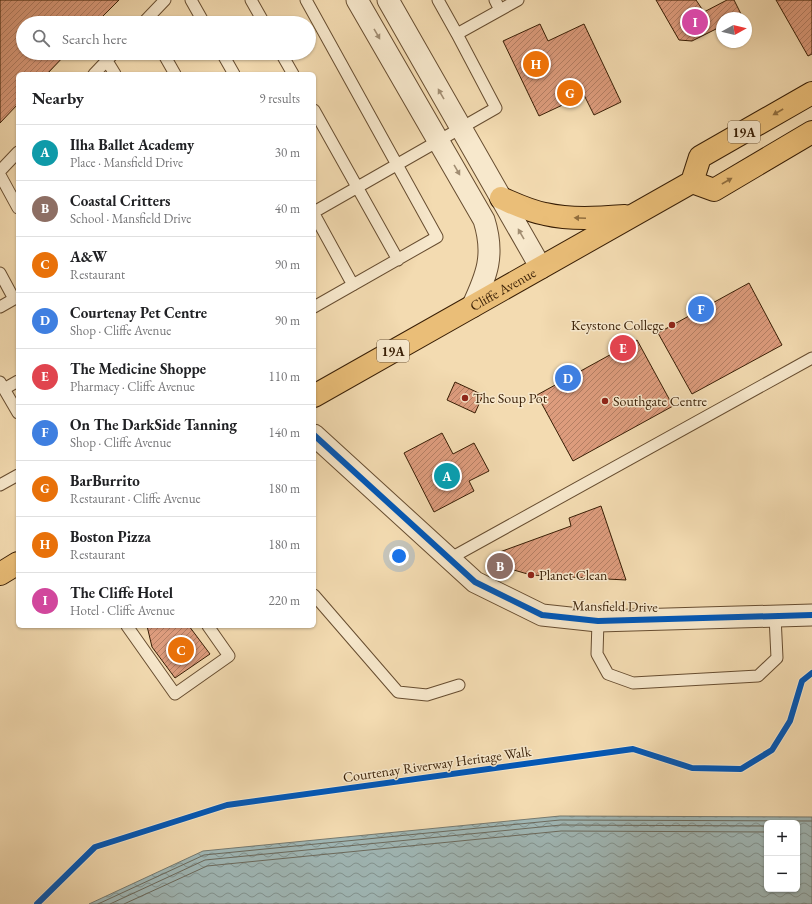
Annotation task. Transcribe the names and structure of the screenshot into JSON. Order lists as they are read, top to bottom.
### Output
{
  "streets": {
    "main road": ["19A", "Cliffe Avenue"],
    "street": ["Mansfield Drive"],
    "cycle path": ["Courtenay Riverway Heritage Walk"]
  },
  "crossings": [
    ["19A", "Cliffe Avenue"]
  ],
  "places": [
    "Keystone College",
    "The Soup Pot",
    "Southgate Centre",
    "Planet Clean"
  ],
  "north": "right",
  "page": {
    "pins": [
      "I",
      "H",
      "G",
      "F",
      "E",
      "D",
      "A",
      "B",
      "C"
    ],
    "search": "Search here",
    "heading": ["Nearby", "9 results"],
    "list": [
      {
        "mark": "A",
        "name": "Ilha Ballet Academy",
        "note": "Place · Mansfield Drive",
        "value": "30 m"
      },
      {
        "mark": "B",
        "name": "Coastal Critters",
        "note": "School · Mansfield Drive",
        "value": "40 m"
      },
      {
        "mark": "C",
        "name": "A&W",
        "note": "Restaurant",
        "value": "90 m"
      },
      {
        "mark": "D",
        "name": "Courtenay Pet Centre",
        "note": "Shop · Cliffe Avenue",
        "value": "90 m"
      },
      {
        "mark": "E",
        "name": "The Medicine Shoppe",
        "note": "Pharmacy · Cliffe Avenue",
        "value": "110 m"
      },
      {
        "mark": "F",
        "name": "On The DarkSide Tanning",
        "note": "Shop · Cliffe Avenue",
        "value": "140 m"
      },
      {
        "mark": "G",
        "name": "BarBurrito",
        "note": "Restaurant · Cliffe Avenue",
        "value": "180 m"
      },
      {
        "mark": "H",
        "name": "Boston Pizza",
        "note": "Restaurant",
        "value": "180 m"
      },
      {
        "mark": "I",
        "name": "The Cliffe Hotel",
        "note": "Hotel · Cliffe Avenue",
        "value": "220 m"
      }
    ],
    "map_buttons": ["+", "−"]
  }
}
